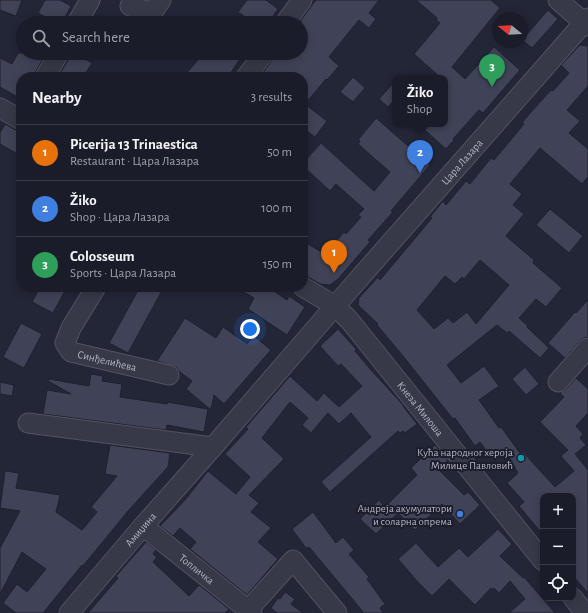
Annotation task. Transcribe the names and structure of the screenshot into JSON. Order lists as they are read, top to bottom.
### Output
{
  "streets": {
    "street": [
      "Цара Лазара",
      "Синђелићева",
      "Кнеза Милоша",
      "Амиџина",
      "Топличка"
    ]
  },
  "crossings": [
    ["Цара Лазара", "Кнеза Милоша"],
    ["Цара Лазара", "Амиџина"],
    ["Кнеза Милоша", "Амиџина"],
    ["Амиџина", "Топличка"]
  ],
  "places": ["Кућа народног хероја Милице Павловић", "Андреја акумулатори и соларна опрема"],
  "north": "left",
  "page": {
    "search": "Search here",
    "pins": ["3", "2", "1"],
    "heading": ["Nearby", "3 results"],
    "popup": ["Žiko", "Shop"],
    "list": [
      {
        "mark": "1",
        "name": "Picerija 13 Trinaestica",
        "note": "Restaurant · Цара Лазара",
        "value": "50 m"
      },
      {
        "mark": "2",
        "name": "Žiko",
        "note": "Shop · Цара Лазара",
        "value": "100 m"
      },
      {
        "mark": "3",
        "name": "Colosseum",
        "note": "Sports · Цара Лазара",
        "value": "150 m"
      }
    ],
    "map_buttons": ["+", "−"]
  }
}
